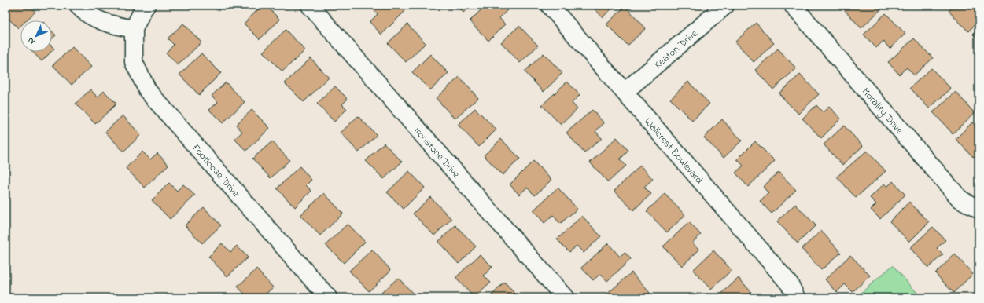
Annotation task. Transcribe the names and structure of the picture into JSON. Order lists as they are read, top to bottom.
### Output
{
  "streets": {
    "street": [
      "Keaton Drive",
      "Morality Drive",
      "Wallcrest Boulevard",
      "Ironstone Drive",
      "Footloose Drive"
    ]
  },
  "crossings": [
    ["Keaton Drive", "Wallcrest Boulevard"]
  ],
  "north": "bottom left"
}
